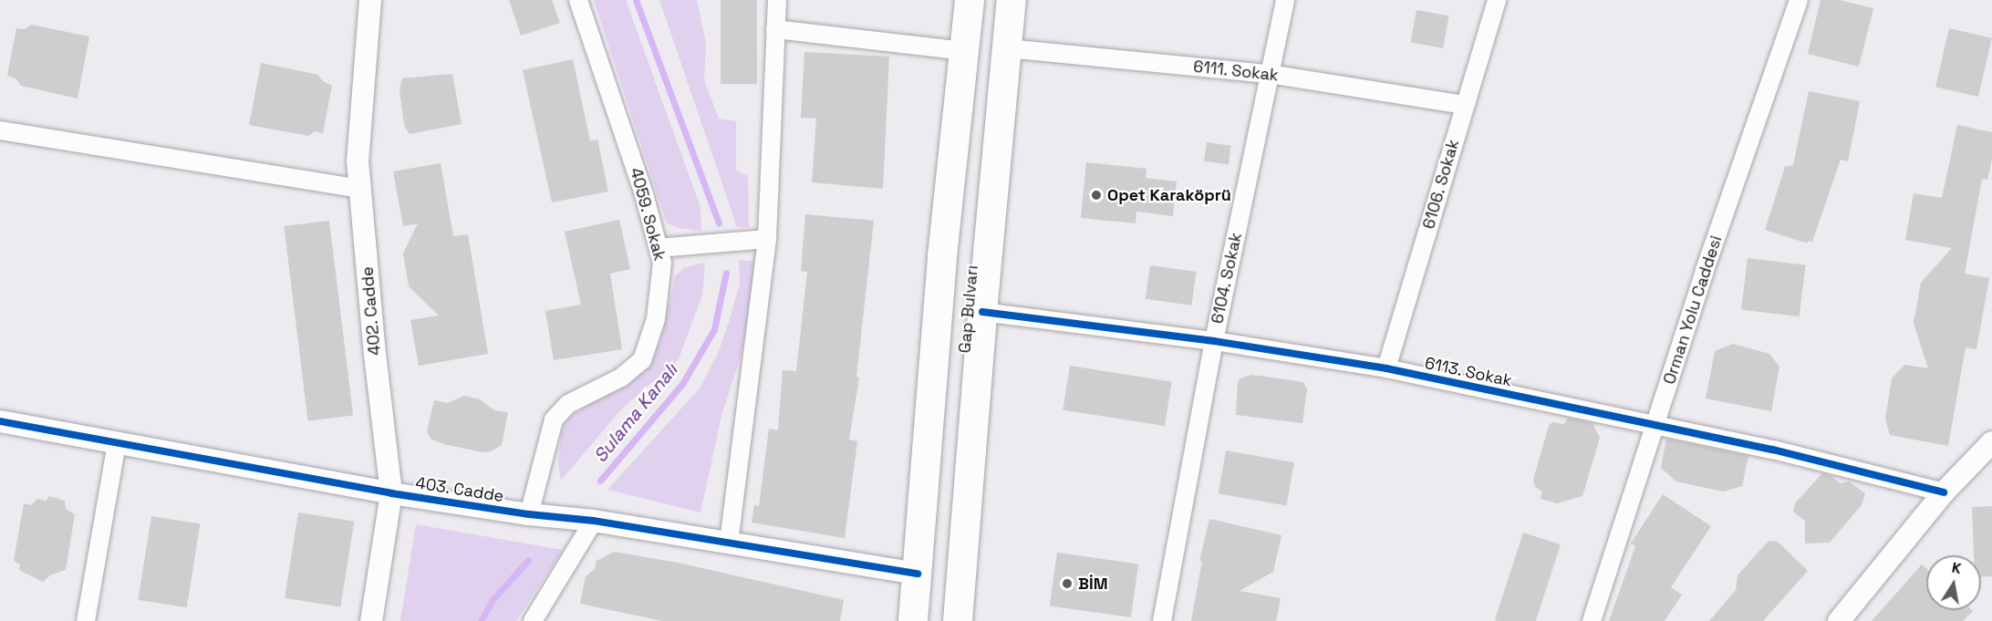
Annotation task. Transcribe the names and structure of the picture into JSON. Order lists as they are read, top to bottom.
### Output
{
  "streets": {
    "highway": ["Gap Bulvarı"],
    "street": [
      "6111. Sokak",
      "6106. Sokak",
      "4059. Sokak",
      "6104. Sokak",
      "Orman Yolu Caddesi",
      "402. Cadde",
      "6113. Sokak",
      "403. Cadde"
    ]
  },
  "crossings": [
    ["6111. Sokak", "6106. Sokak"],
    ["6111. Sokak", "6104. Sokak"],
    ["6111. Sokak", "Gap Bulvarı"],
    ["6106. Sokak", "6113. Sokak"],
    ["4059. Sokak", "403. Cadde"],
    ["6104. Sokak", "6113. Sokak"],
    ["Gap Bulvarı", "6113. Sokak"],
    ["Gap Bulvarı", "403. Cadde"],
    ["Orman Yolu Caddesi", "6113. Sokak"],
    ["402. Cadde", "403. Cadde"]
  ],
  "water": ["Sulama Kanalı"],
  "places": ["Opet Karaköprü", "BİM"],
  "north": "top"
}
